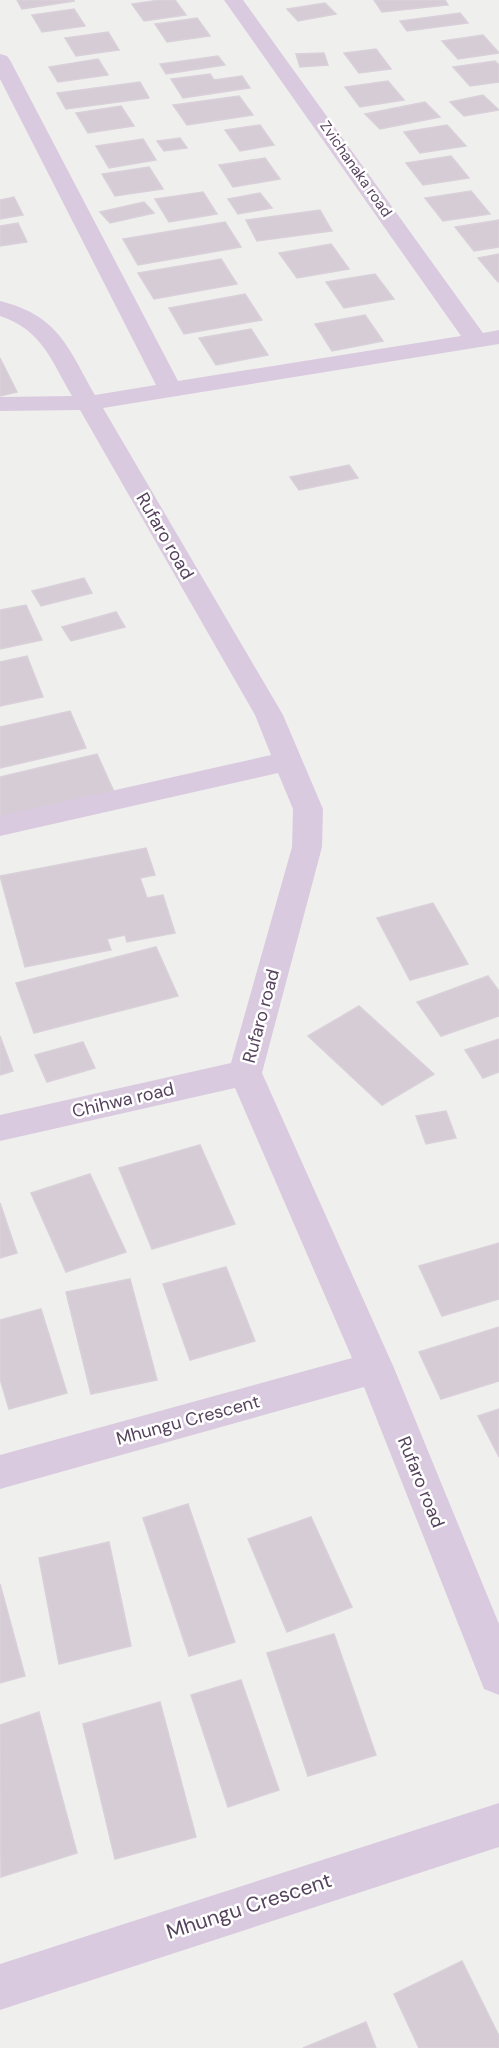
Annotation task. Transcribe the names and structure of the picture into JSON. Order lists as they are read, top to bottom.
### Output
{
  "streets": {
    "street": [
      "Zvichanaka road",
      "Rufaro road",
      "Chihwa road",
      "Mhungu Crescent"
    ]
  },
  "crossings": [
    ["Rufaro road", "Chihwa road"],
    ["Rufaro road", "Mhungu Crescent"]
  ]
}
